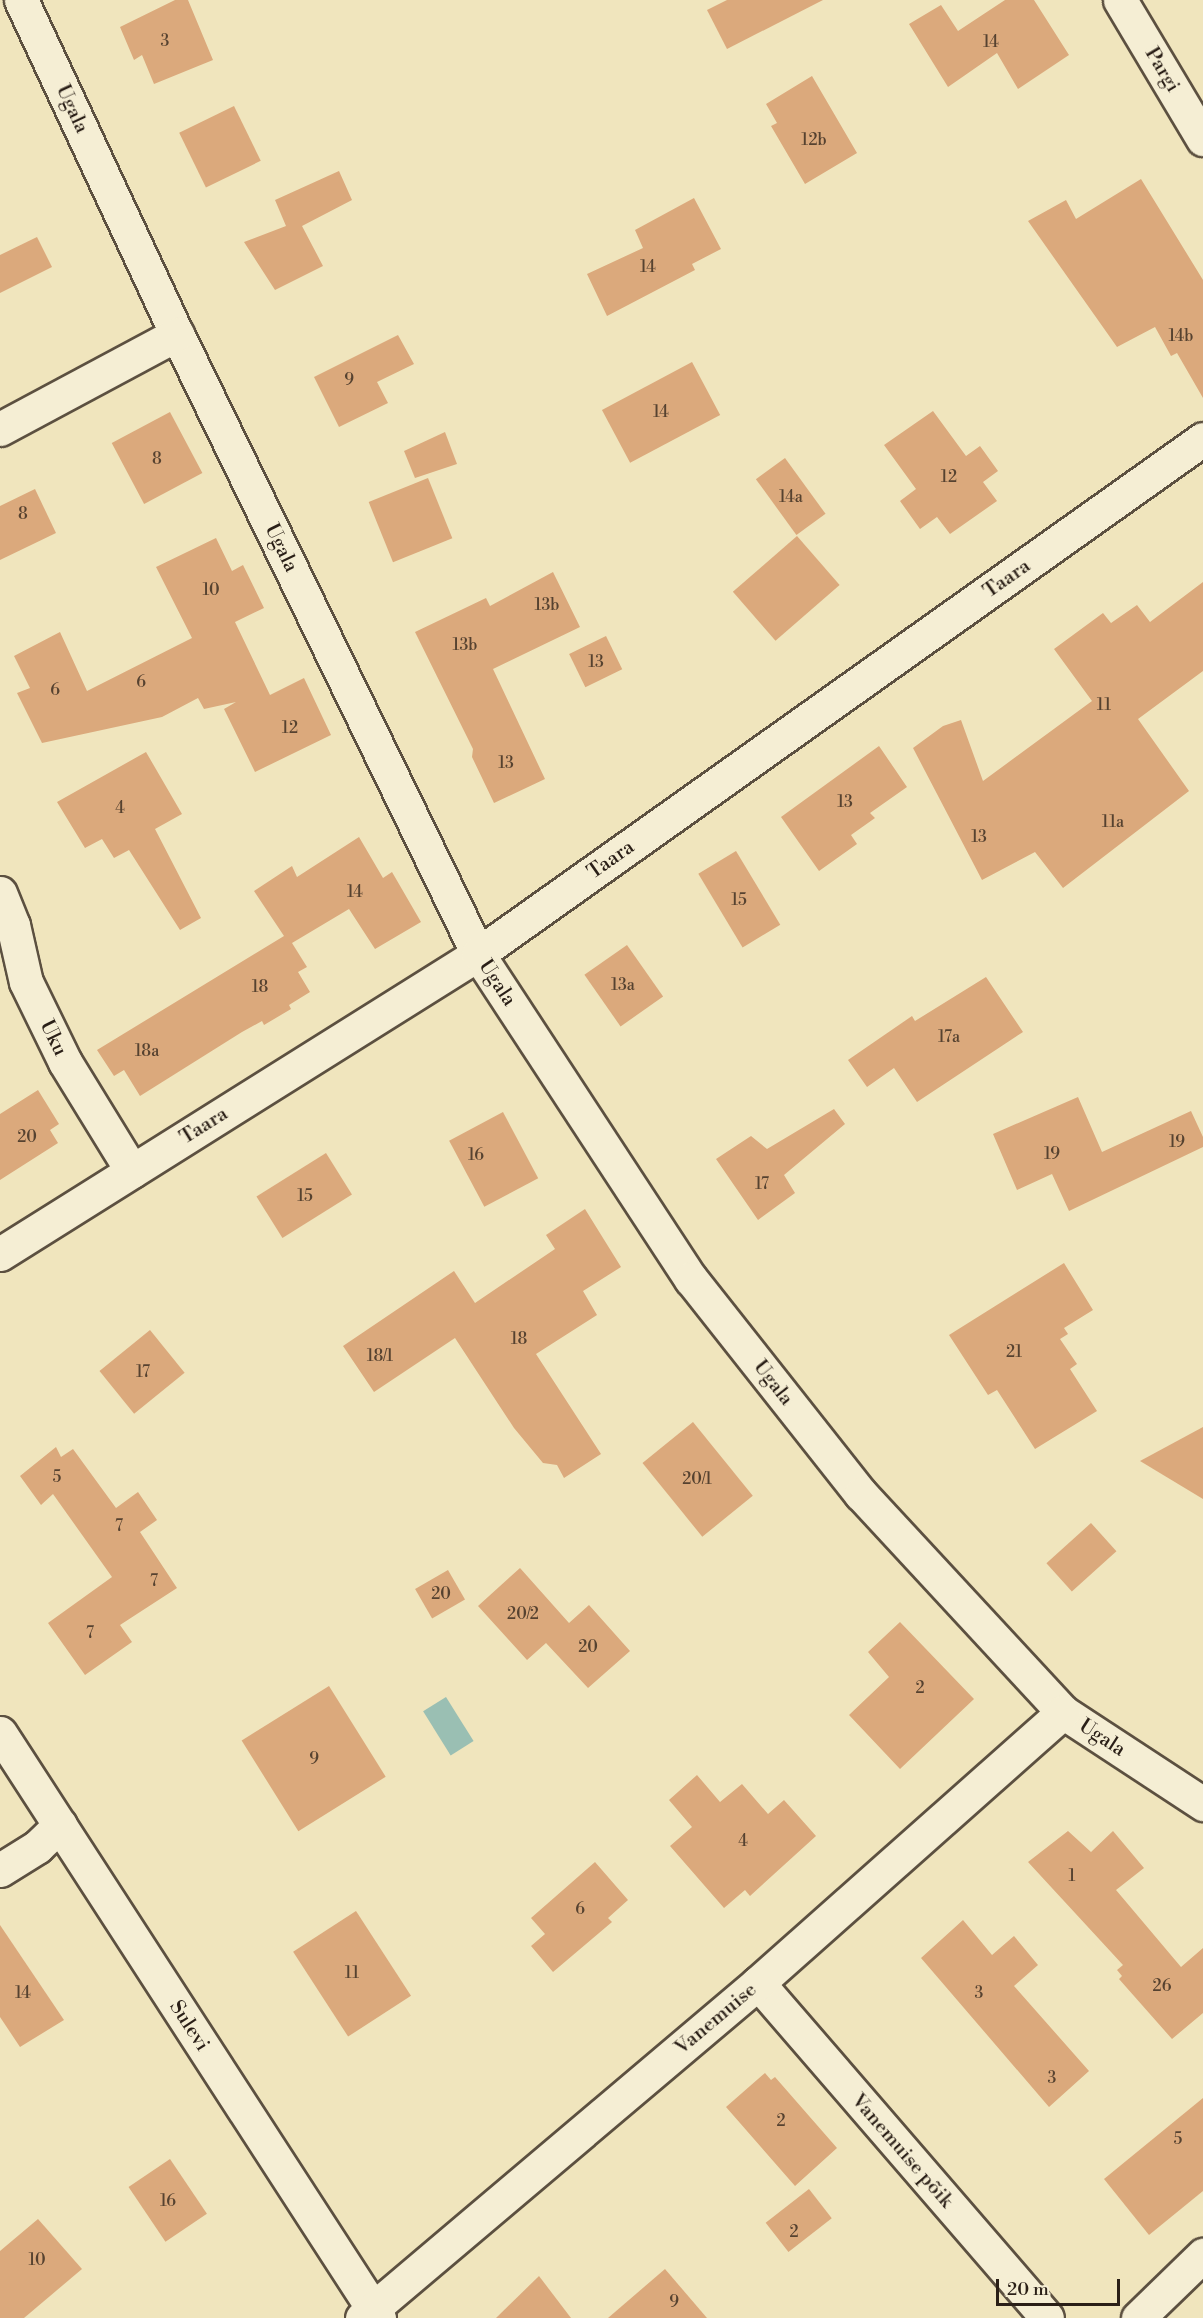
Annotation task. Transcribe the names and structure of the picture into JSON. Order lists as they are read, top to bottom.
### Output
{
  "streets": {
    "street": [
      "Pargi",
      "Ugala",
      "Taara",
      "Uku",
      "Vanemuise",
      "Sulevi",
      "Vanemuise põik"
    ]
  },
  "crossings": [
    ["Ugala", "Taara"],
    ["Ugala", "Vanemuise"],
    ["Taara", "Uku"],
    ["Vanemuise", "Sulevi"],
    ["Vanemuise", "Vanemuise põik"]
  ],
  "house_numbers": [
    "3",
    "14",
    "12b",
    "14",
    "14b",
    "9",
    "14",
    "8",
    "12",
    "14a",
    "8",
    "10",
    "13b",
    "13b",
    "13",
    "6",
    "6",
    "11",
    "12",
    "13",
    "13",
    "4",
    "11a",
    "13",
    "14",
    "15",
    "13a",
    "18",
    "17a",
    "18a",
    "20",
    "19",
    "19",
    "16",
    "17",
    "15",
    "18",
    "21",
    "18/1",
    "17",
    "5",
    "20/1",
    "7",
    "7",
    "20",
    "20/2",
    "7",
    "20",
    "2",
    "9",
    "4",
    "1",
    "6",
    "11",
    "26",
    "14",
    "3",
    "3",
    "2",
    "5",
    "16",
    "2",
    "10",
    "9"
  ],
  "scale_bar": "20 m"
}
